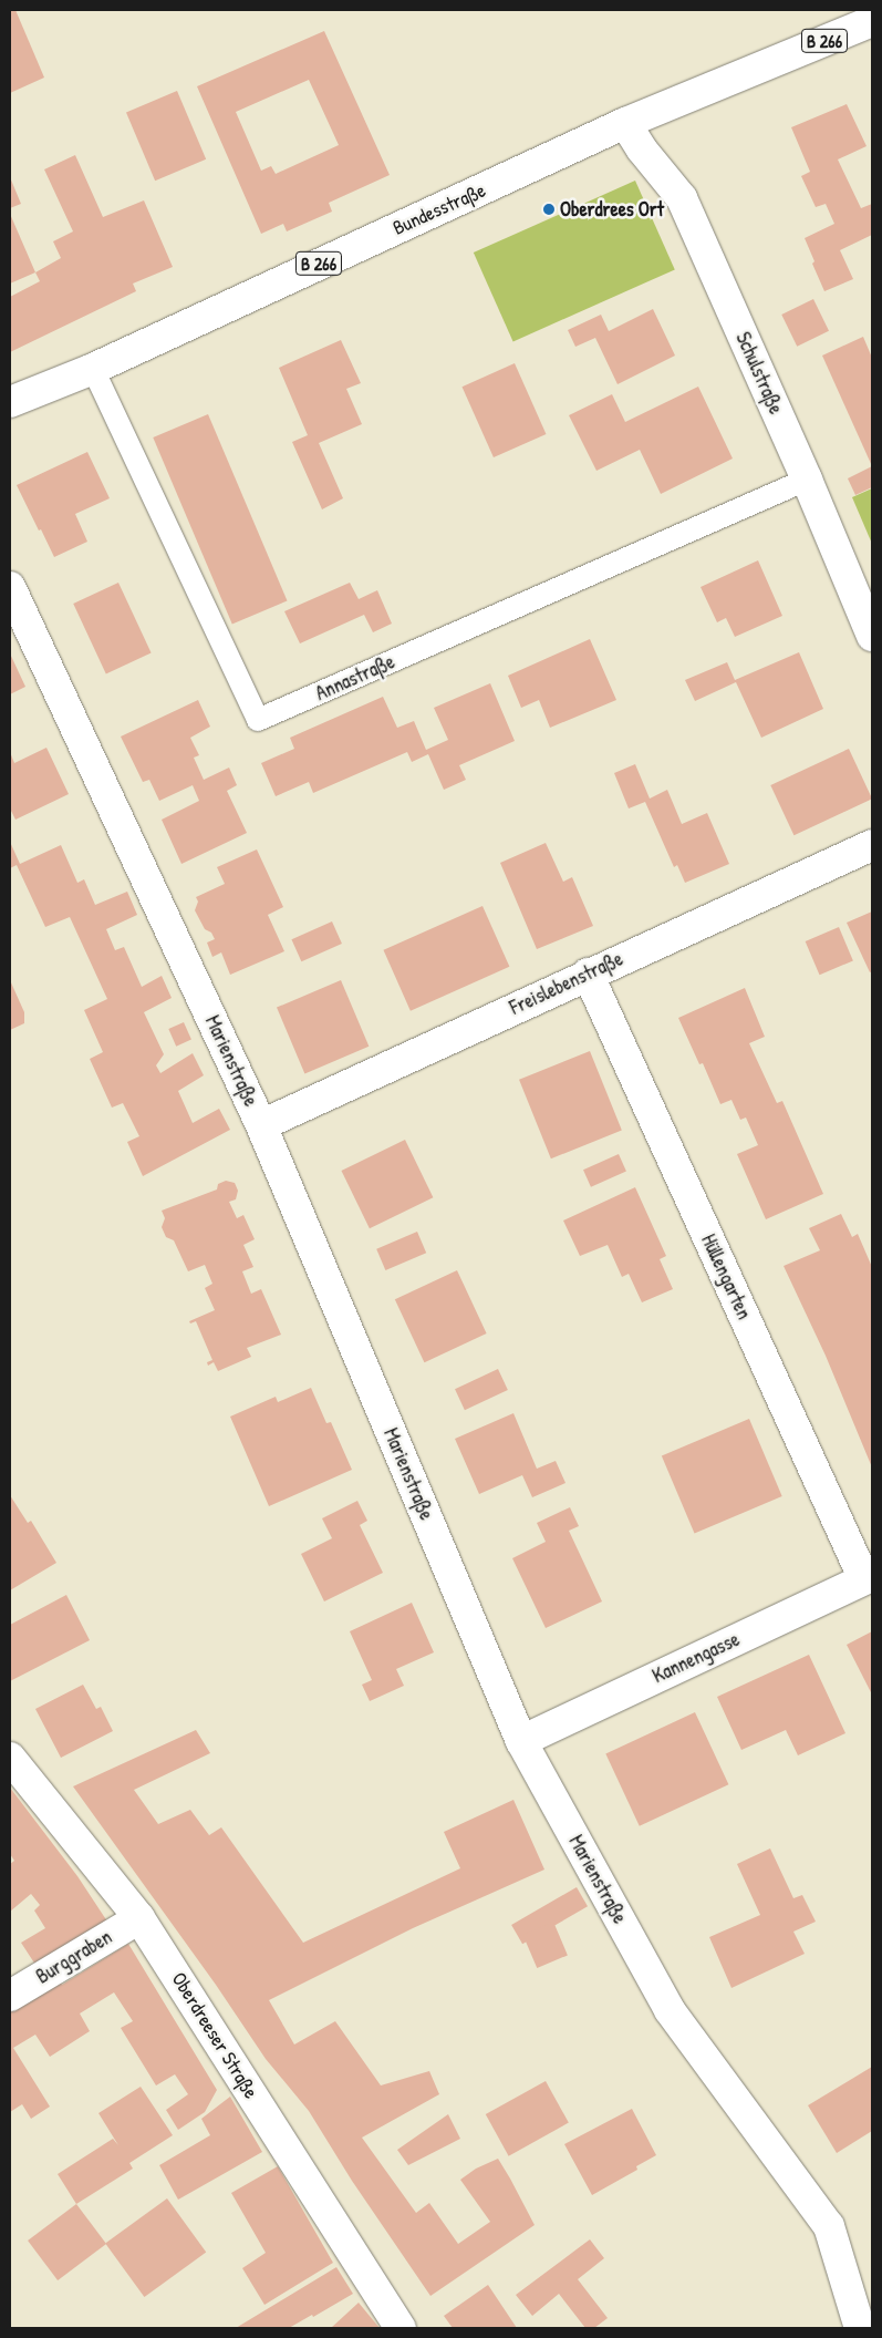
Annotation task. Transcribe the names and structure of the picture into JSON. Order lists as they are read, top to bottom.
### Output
{
  "streets": {
    "street": [
      "B 266",
      "Bundesstraße",
      "Schulstraße",
      "Freislebenstraße",
      "Marienstraße",
      "Hüllengarten",
      "Kannengasse",
      "Burggraben",
      "Oberdreeser Straße"
    ],
    "lane": ["Annastraße"]
  },
  "crossings": [
    ["Bundesstraße", "Schulstraße"],
    ["Bundesstraße", "Annastraße"],
    ["Schulstraße", "Annastraße"],
    ["Freislebenstraße", "Marienstraße"],
    ["Freislebenstraße", "Hüllengarten"],
    ["Marienstraße", "Kannengasse"],
    ["Hüllengarten", "Kannengasse"],
    ["Burggraben", "Oberdreeser Straße"]
  ],
  "places": ["Oberdrees Ort"]
}
